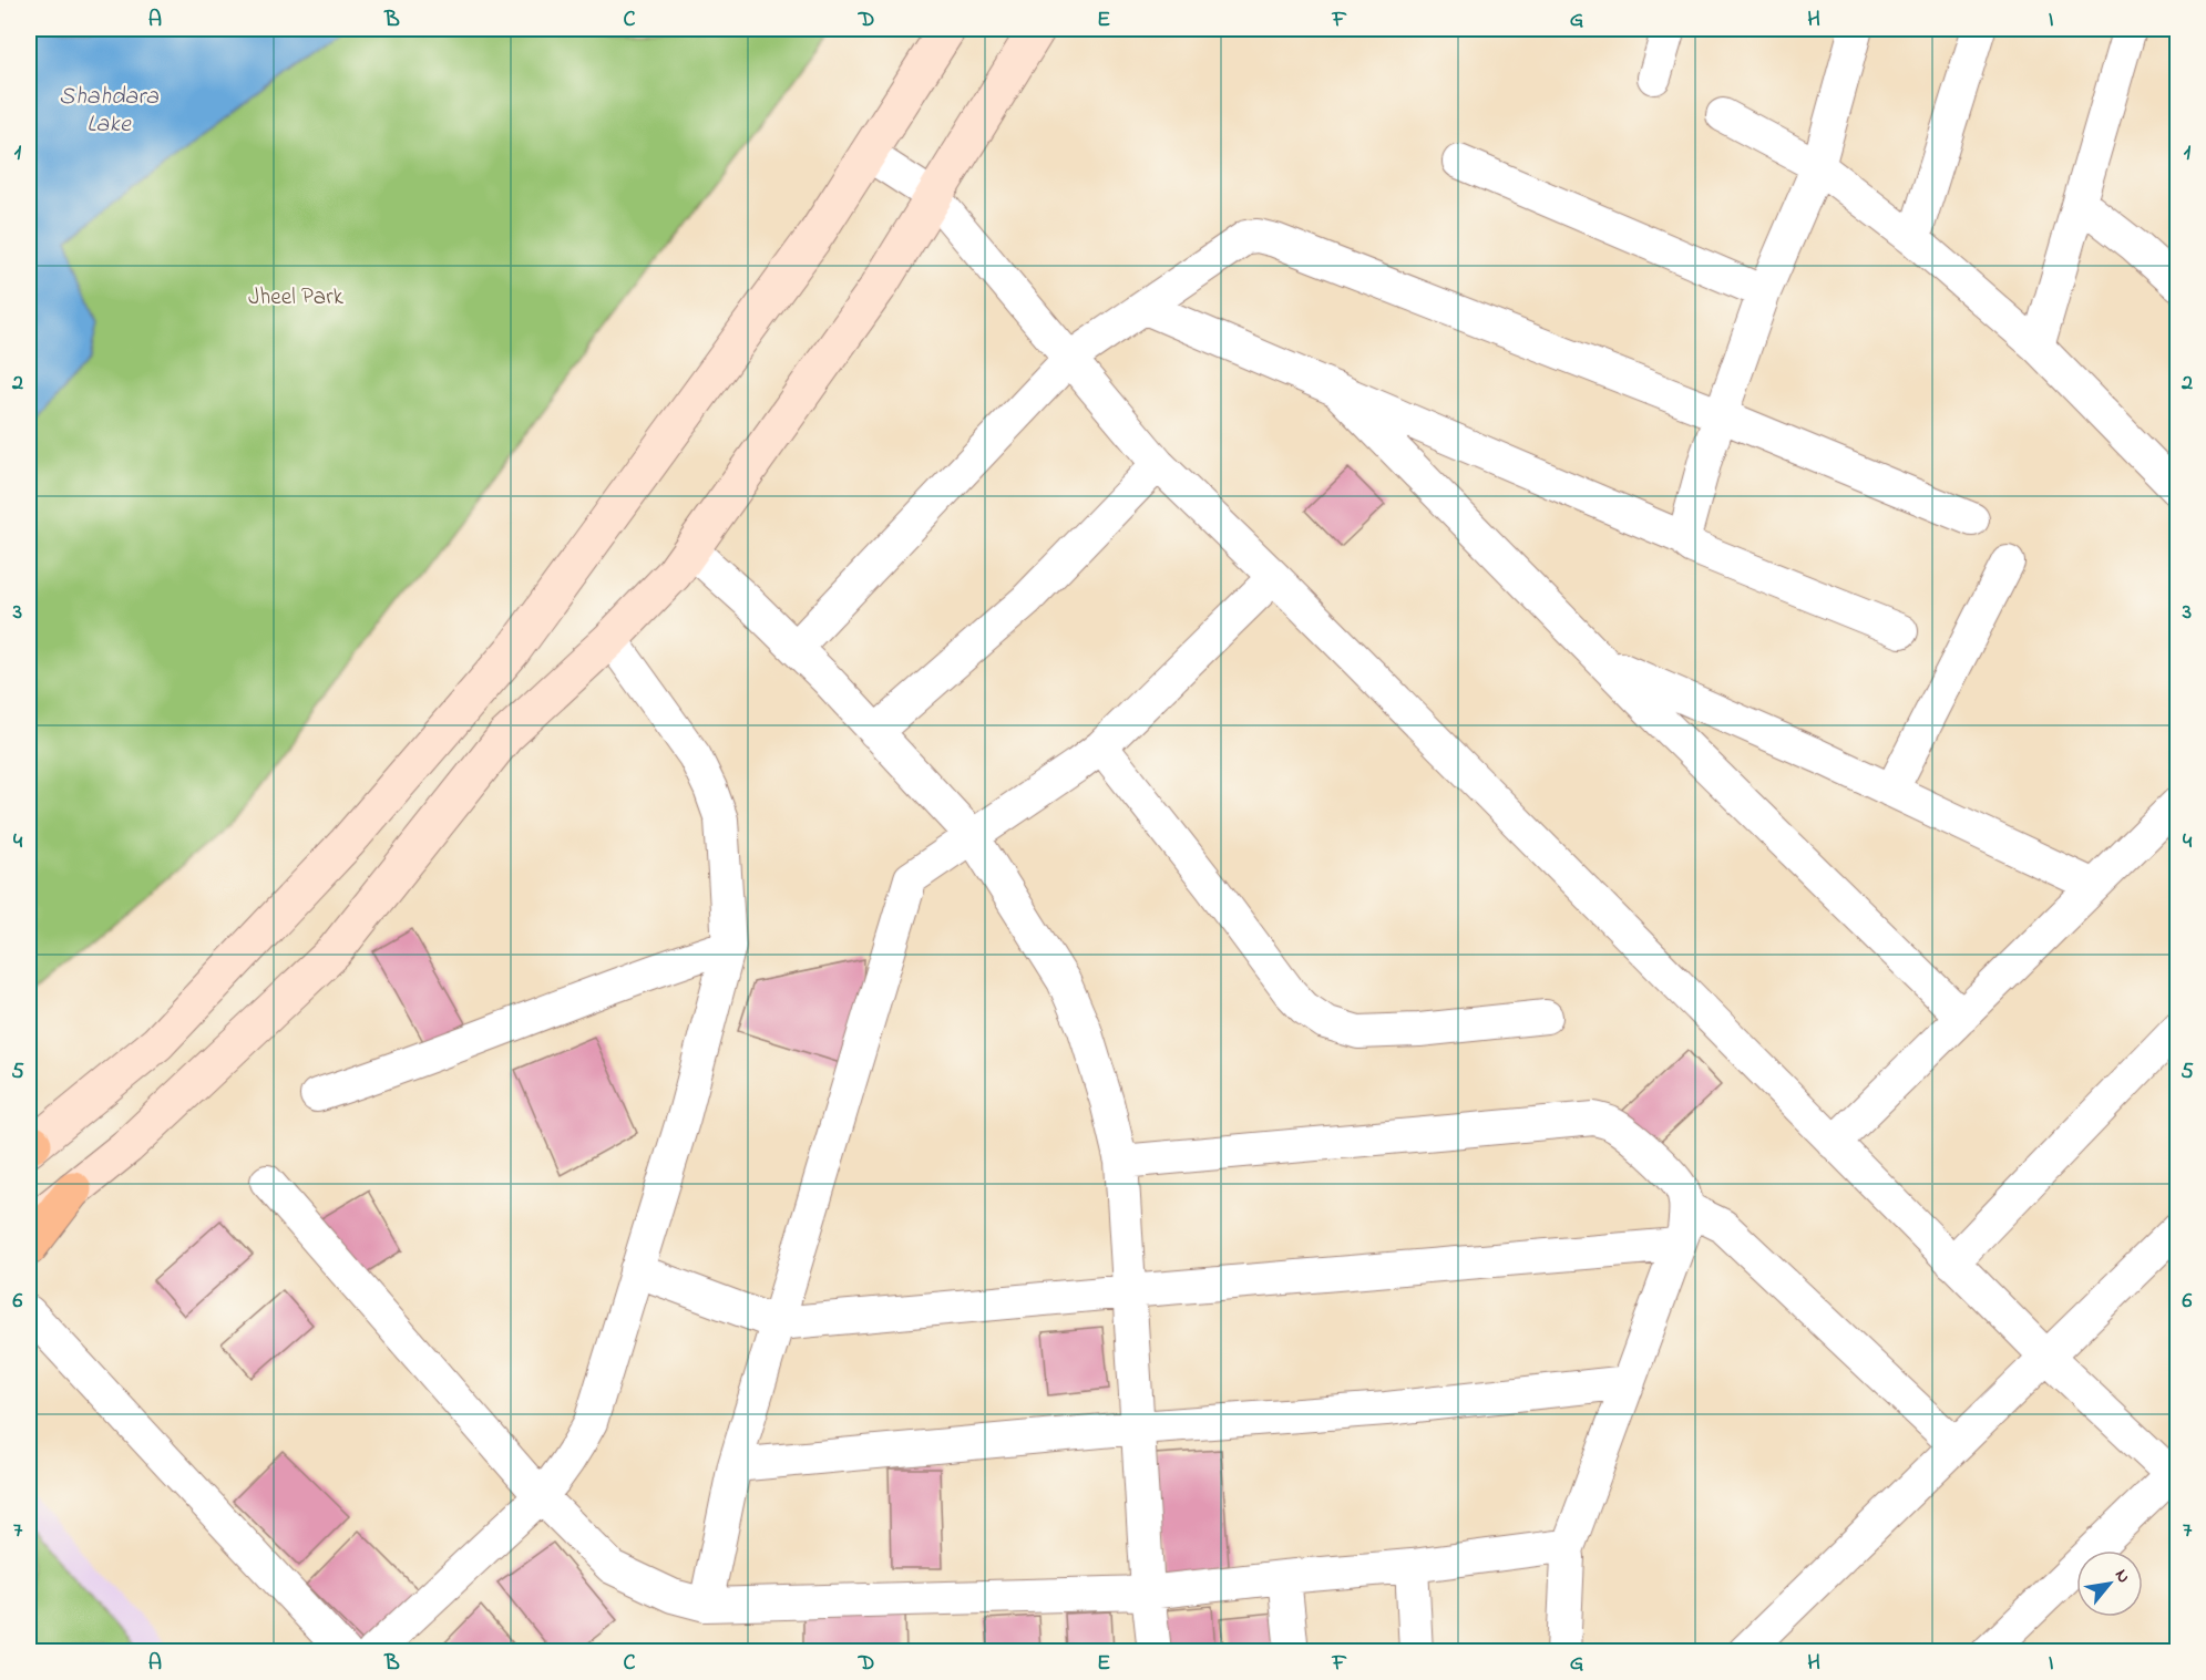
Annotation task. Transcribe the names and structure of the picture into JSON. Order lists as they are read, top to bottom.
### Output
{
  "water": ["Shahdara Lake"],
  "parks": ["Jheel Park"],
  "north": "top right",
  "grid": {
    "columns": [
      "A",
      "B",
      "C",
      "D",
      "E",
      "F",
      "G",
      "H",
      "I"
    ],
    "rows": [
      "1",
      "2",
      "3",
      "4",
      "5",
      "6",
      "7"
    ]
  }
}
